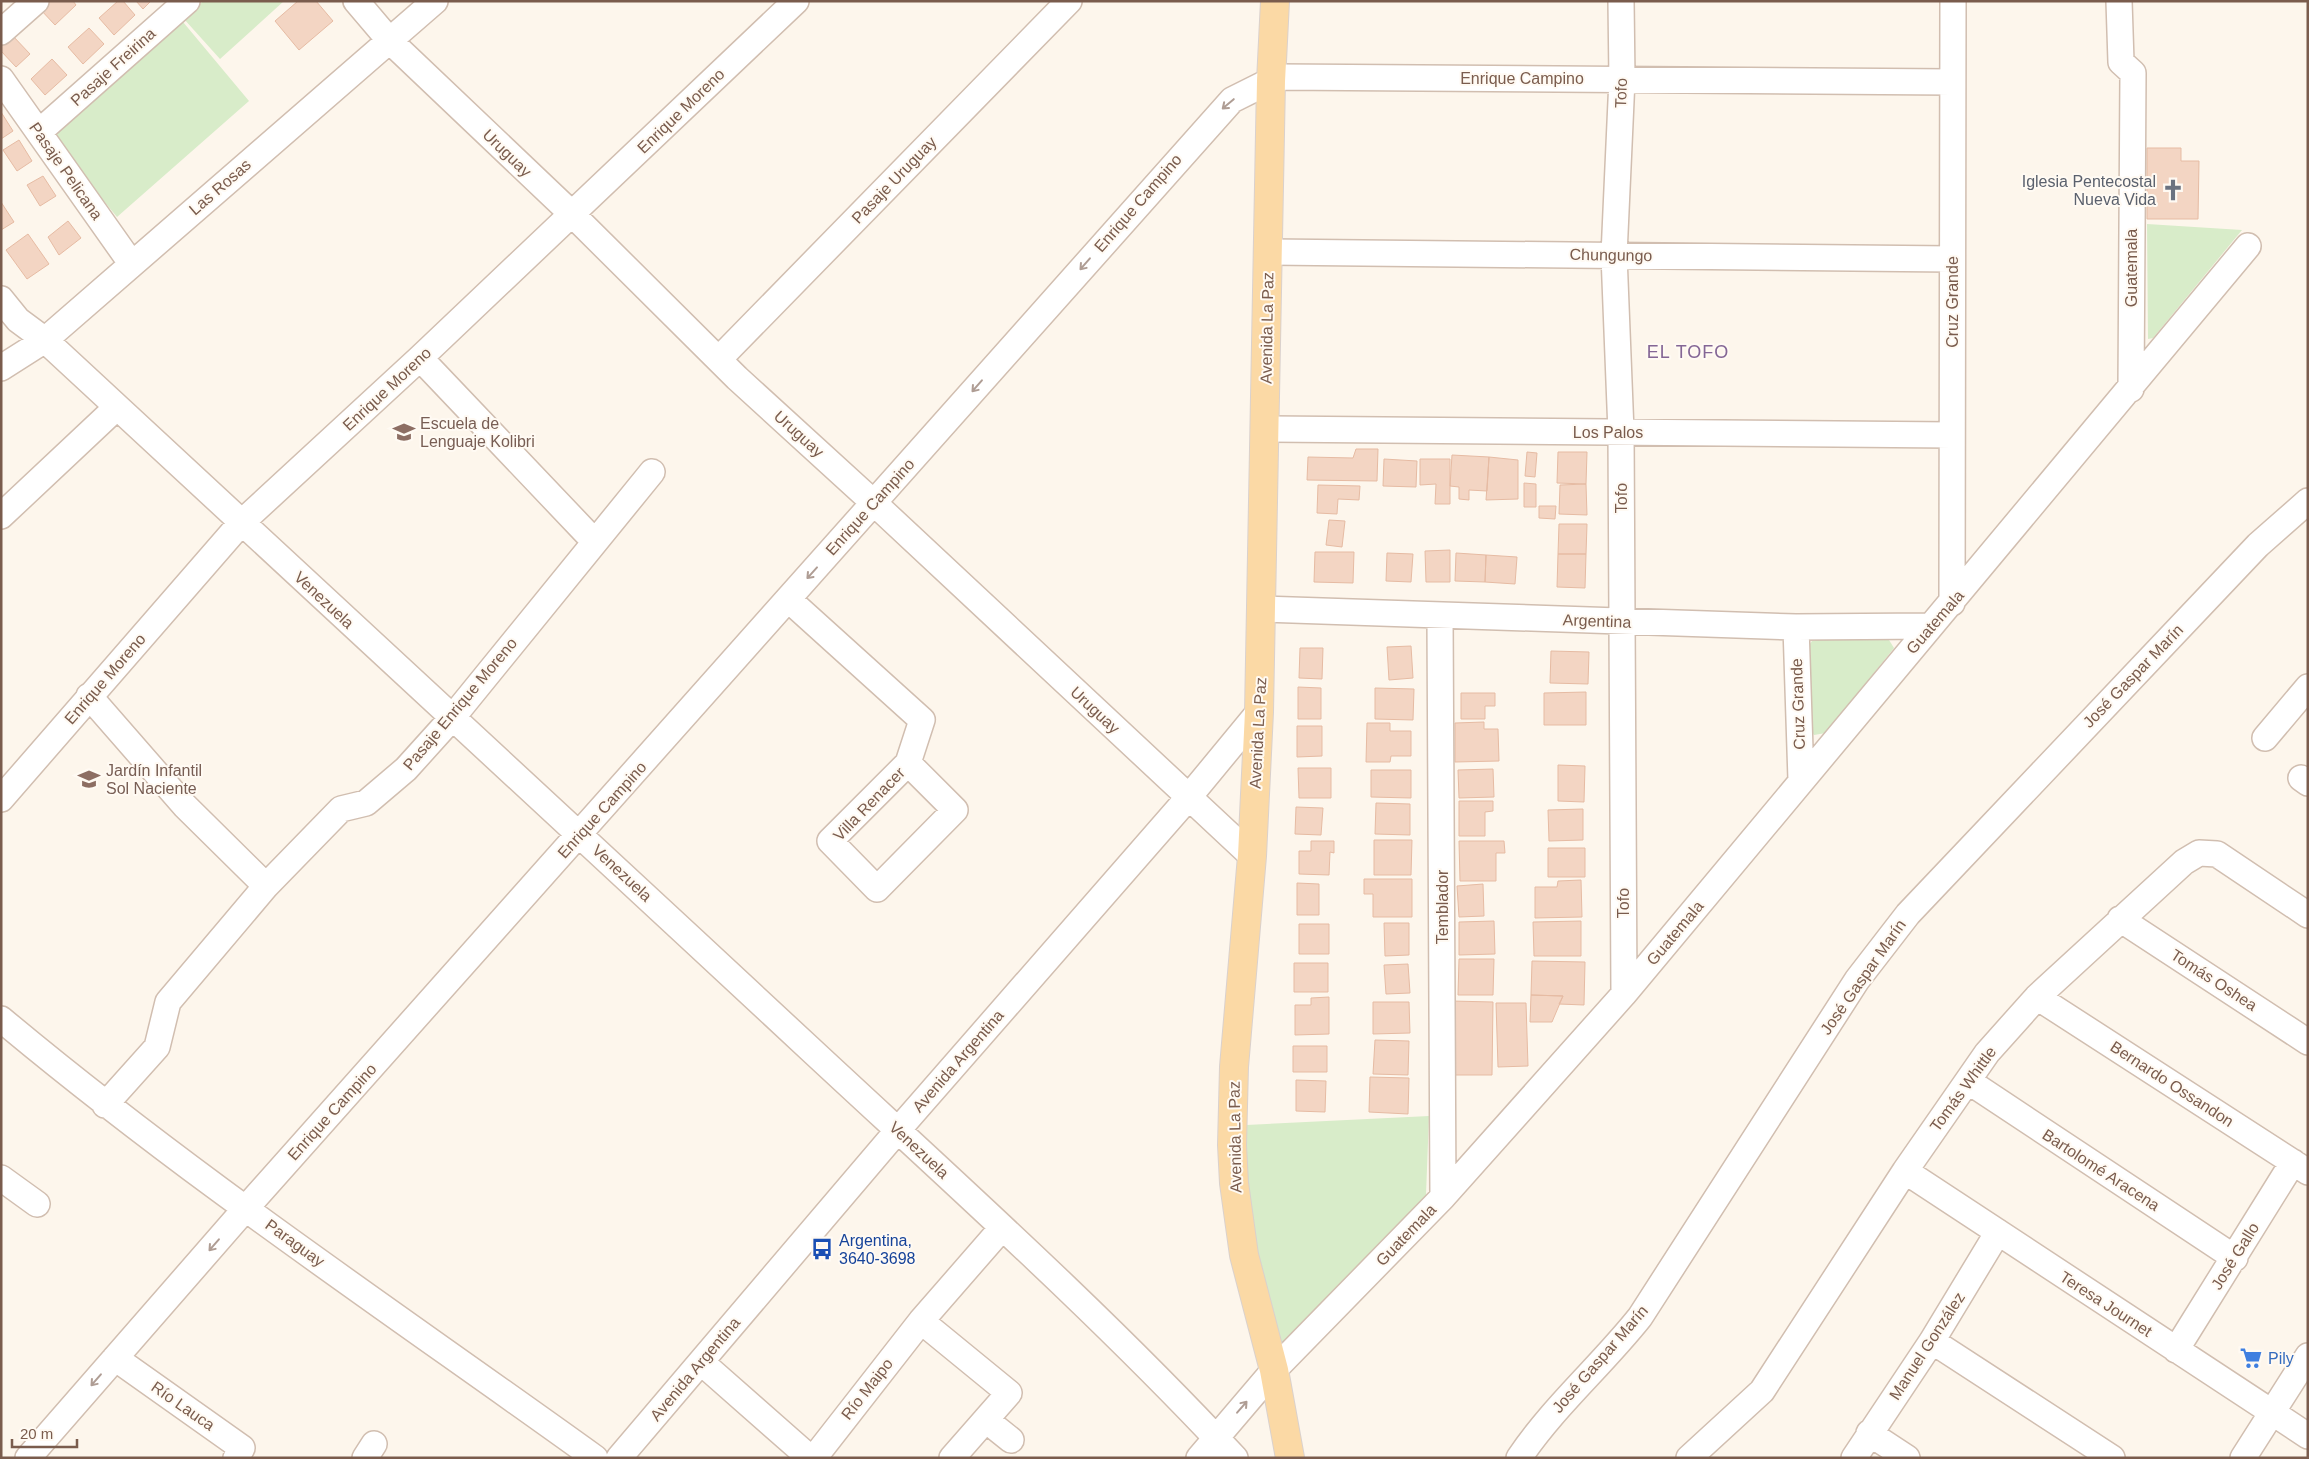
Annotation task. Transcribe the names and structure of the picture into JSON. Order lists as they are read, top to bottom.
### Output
{
  "streets": {
    "main road": ["Avenida La Paz"],
    "street": [
      "Pasaje Freirina",
      "Enrique Campino",
      "Tofo",
      "Enrique Moreno",
      "Uruguay",
      "Pasaje Pelicana",
      "Pasaje Uruguay",
      "Las Rosas",
      "Chungungo",
      "Guatemala",
      "Cruz Grande",
      "Los Palos",
      "Venezuela",
      "Argentina",
      "José Gaspar Marín",
      "Pasaje Enrique Moreno",
      "Villa Renacer",
      "Temblador",
      "Tomás Oshea",
      "Avenida Argentina",
      "Bernardo Ossandon",
      "Tomás Whittle",
      "Bartolomé Aracena",
      "Paraguay",
      "José Gallo",
      "Teresa Journet",
      "Manuel González",
      "Río Maipo",
      "Río Lauca"
    ]
  },
  "crossings": [
    ["Pasaje Freirina", "Pasaje Pelicana"],
    ["Enrique Campino", "Tofo"],
    ["Enrique Campino", "Uruguay"],
    ["Enrique Campino", "Cruz Grande"],
    ["Enrique Campino", "Avenida La Paz"],
    ["Enrique Campino", "Venezuela"],
    ["Enrique Campino", "Villa Renacer"],
    ["Enrique Campino", "Paraguay"],
    ["Enrique Campino", "Río Lauca"],
    ["Tofo", "Chungungo"],
    ["Tofo", "Guatemala"],
    ["Tofo", "Los Palos"],
    ["Tofo", "Argentina"],
    ["Enrique Moreno", "Uruguay"],
    ["Enrique Moreno", "Venezuela"],
    ["Uruguay", "Pasaje Uruguay"],
    ["Uruguay", "Las Rosas"],
    ["Uruguay", "Avenida La Paz"],
    ["Uruguay", "Avenida Argentina"],
    ["Pasaje Pelicana", "Las Rosas"],
    ["Las Rosas", "Venezuela"],
    ["Chungungo", "Cruz Grande"],
    ["Chungungo", "Avenida La Paz"],
    ["Guatemala", "Cruz Grande"],
    ["Guatemala", "Avenida La Paz"],
    ["Guatemala", "Venezuela"],
    ["Guatemala", "Argentina"],
    ["Guatemala", "Temblador"],
    ["Cruz Grande", "Los Palos"],
    ["Cruz Grande", "Argentina"],
    ["Avenida La Paz", "Los Palos"],
    ["Avenida La Paz", "Argentina"],
    ["Avenida La Paz", "Avenida Argentina"],
    ["Venezuela", "Pasaje Enrique Moreno"],
    ["Venezuela", "Avenida Argentina"],
    ["Venezuela", "Río Maipo"],
    ["Argentina", "Temblador"],
    ["Pasaje Enrique Moreno", "Paraguay"],
    ["Tomás Oshea", "Tomás Whittle"],
    ["Avenida Argentina", "Río Maipo"],
    ["Bernardo Ossandon", "Tomás Whittle"],
    ["Bernardo Ossandon", "José Gallo"],
    ["Tomás Whittle", "Bartolomé Aracena"],
    ["Tomás Whittle", "Teresa Journet"],
    ["Bartolomé Aracena", "José Gallo"],
    ["José Gallo", "Teresa Journet"],
    ["Teresa Journet", "Manuel González"]
  ],
  "one_way": ["Enrique Campino"],
  "districts": ["EL TOFO"],
  "places": {
    "church": ["Iglesia Pentecostal Nueva Vida"],
    "school or university": ["Escuela de Lenguaje Kolibri", "Jardín Infantil Sol Naciente"],
    "bus stop": ["Argentina, 3640-3698"],
    "supermarket": ["Pily"]
  },
  "scale_bar": "20 m"
}
